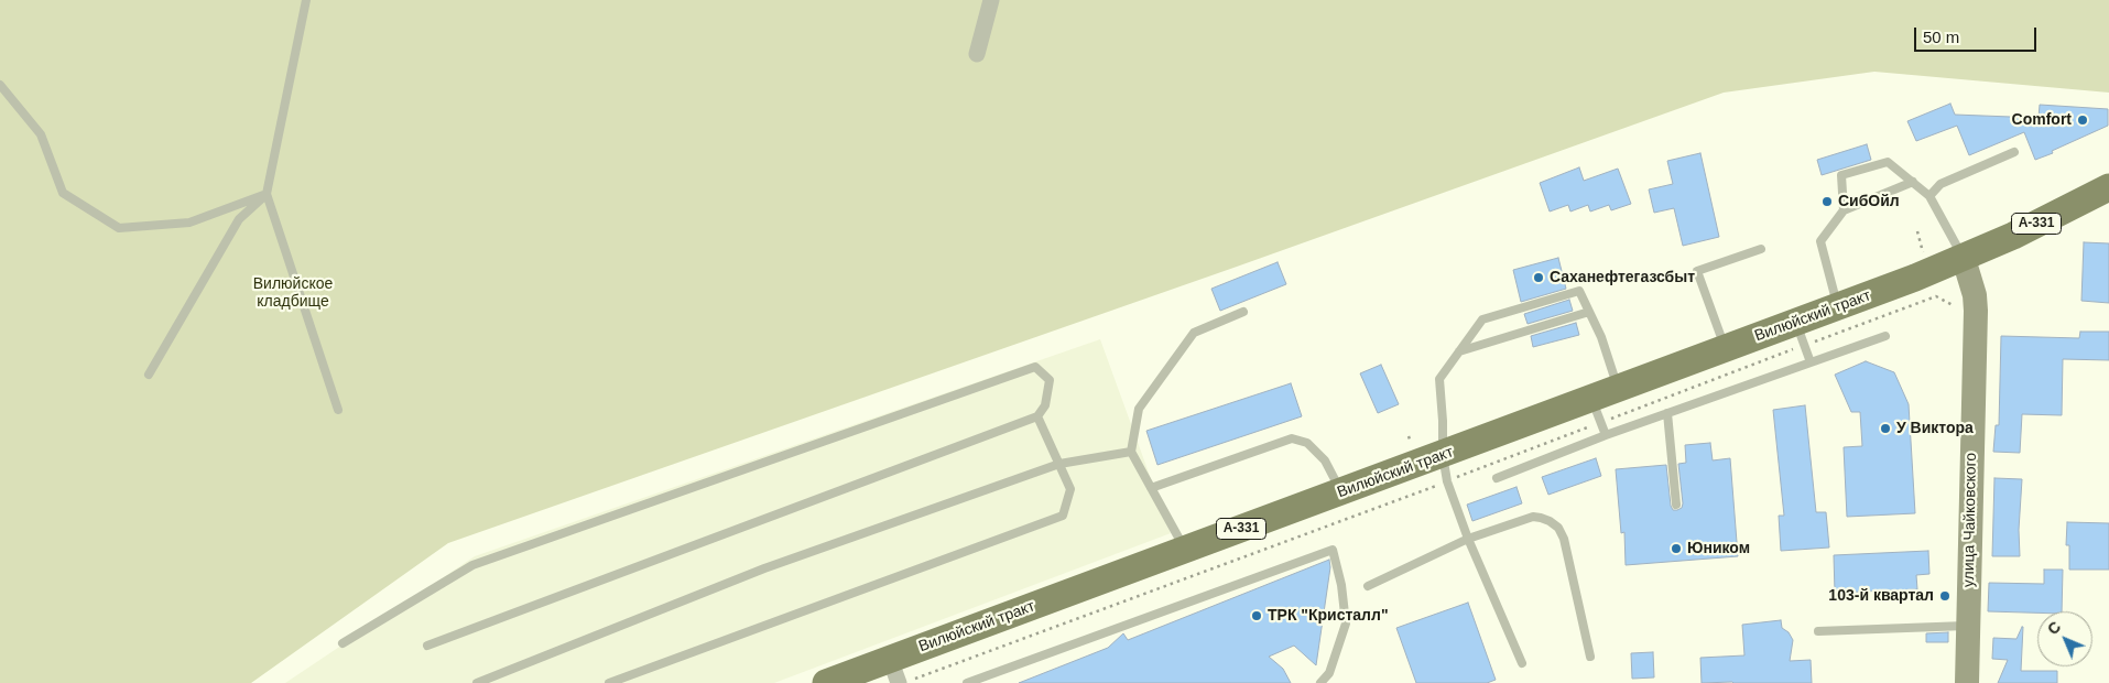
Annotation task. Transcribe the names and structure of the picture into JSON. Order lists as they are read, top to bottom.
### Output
{
  "streets": {
    "main road": ["А-331", "Вилюйский тракт", "улица Чайковского"]
  },
  "crossings": [
    ["А-331", "Вилюйский тракт"],
    ["А-331", "улица Чайковского"],
    ["Вилюйский тракт", "улица Чайковского"]
  ],
  "parks": ["Вилюйское кладбище"],
  "places": [
    "Comfort",
    "СибОйл",
    "Саханефтегазсбыт",
    "У Виктора",
    "Юником",
    "103-й квартал",
    "ТРК \"Кристалл\""
  ],
  "scale_bar": "50 m",
  "north": "top left"
}
